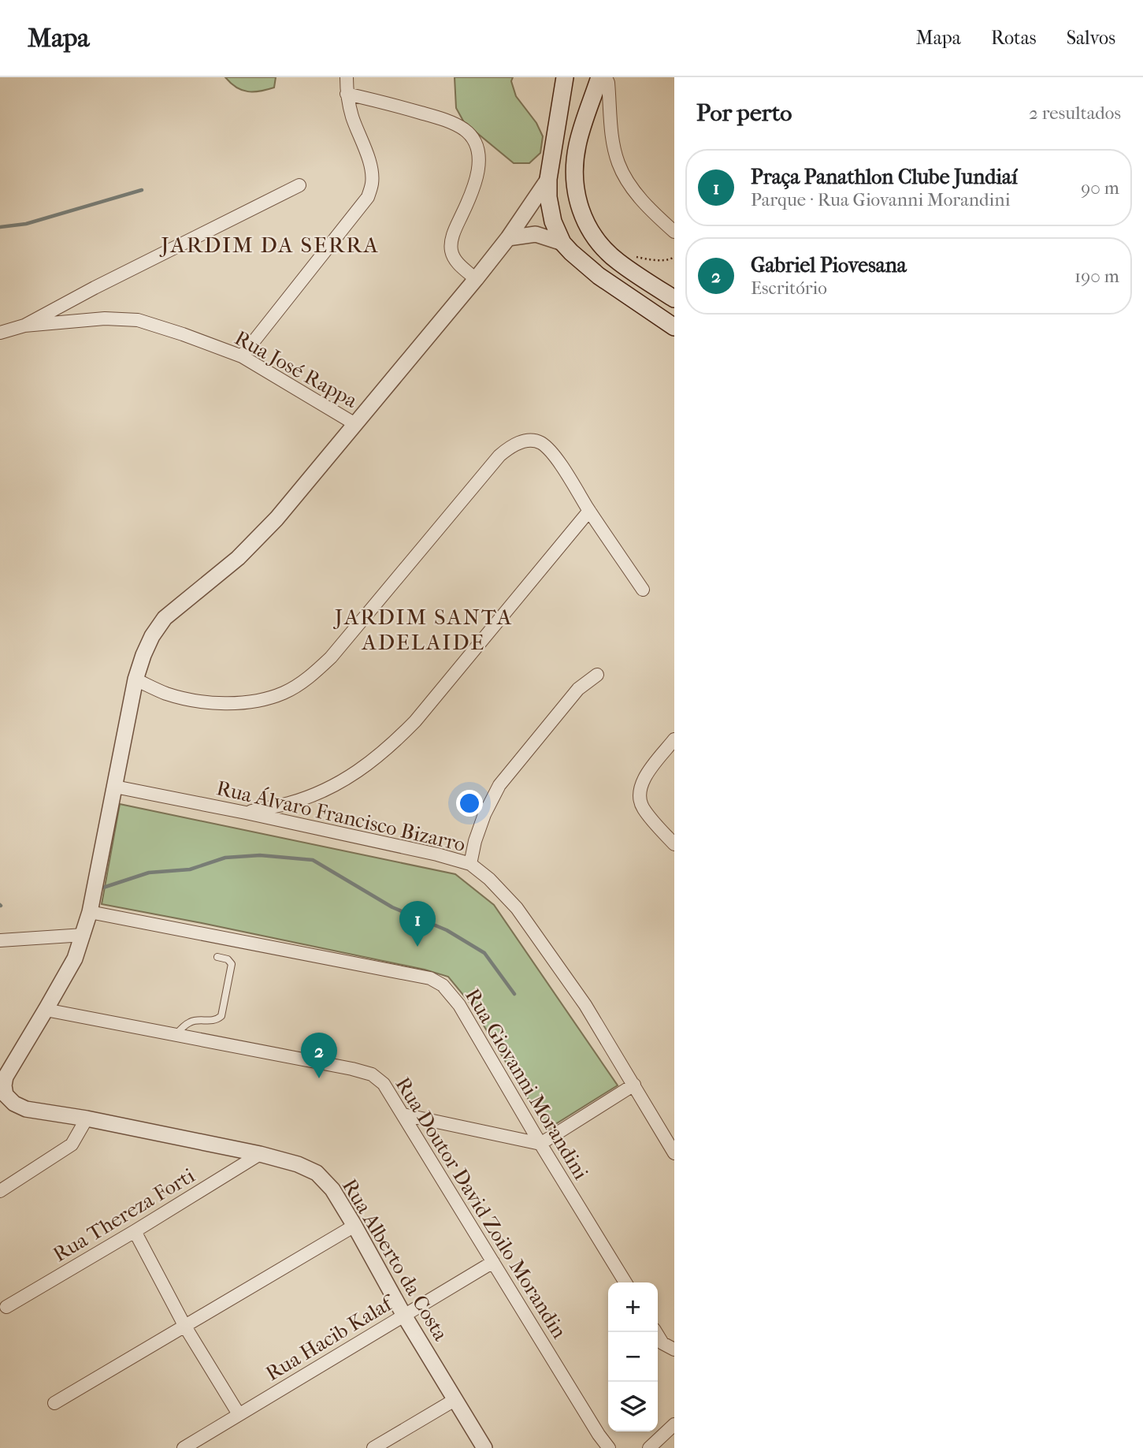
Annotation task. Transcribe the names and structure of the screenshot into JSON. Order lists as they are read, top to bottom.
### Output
{
  "streets": {
    "street": [
      "Rua José Rappa",
      "Rua Álvaro Francisco Bizarro",
      "Rua Giovanni Morandini",
      "Rua Doutor David Zoilo Morandin",
      "Rua Thereza Forti",
      "Rua Alberto da Costa",
      "Rua Hacib Kalaf"
    ]
  },
  "crossings": [
    ["Rua Doutor David Zoilo Morandin", "Rua Alberto da Costa"],
    ["Rua Doutor David Zoilo Morandin", "Rua Hacib Kalaf"],
    ["Rua Thereza Forti", "Rua Alberto da Costa"],
    ["Rua Alberto da Costa", "Rua Hacib Kalaf"]
  ],
  "districts": ["JARDIM DA SERRA", "JARDIM SANTA ADELAIDE"],
  "page": {
    "header": "Mapa",
    "nav": ["Mapa", "Rotas", "Salvos"],
    "heading": ["Por perto", "2 resultados"],
    "list": [
      {
        "mark": "1",
        "name": "Praça Panathlon Clube Jundiaí",
        "note": "Parque · Rua Giovanni Morandini",
        "value": "90 m"
      },
      {
        "mark": "2",
        "name": "Gabriel Piovesana",
        "note": "Escritório",
        "value": "190 m"
      }
    ],
    "pins": ["1", "2"],
    "map_buttons": ["+", "−"]
  }
}
